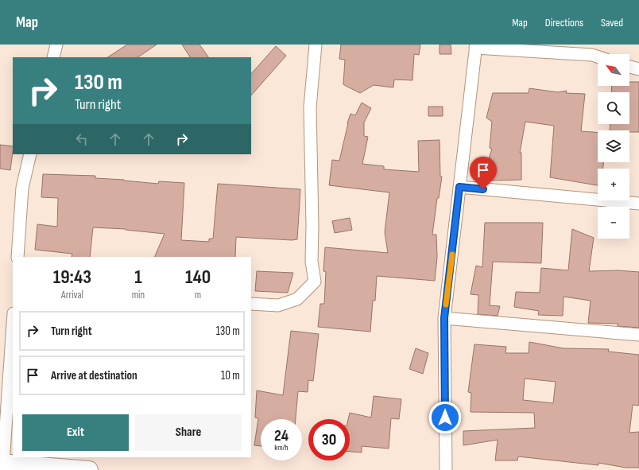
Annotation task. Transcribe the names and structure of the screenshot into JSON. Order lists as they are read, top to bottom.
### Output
{
  "north": "top left",
  "page": {
    "header": "Map",
    "nav": ["Map", "Directions", "Saved"],
    "map_buttons": ["+", "−"],
    "turn": ["130 m", "Turn right"],
    "eta": [
      "19:43",
      "Arrival",
      "1",
      "min",
      "140",
      "m"
    ],
    "list": [
      {
        "name": "Turn right",
        "value": "130 m"
      },
      {
        "name": "Arrive at destination",
        "value": "10 m"
      }
    ],
    "buttons": ["Exit", "Share"],
    "speed": "24 km/h",
    "limit": "30"
  }
}
